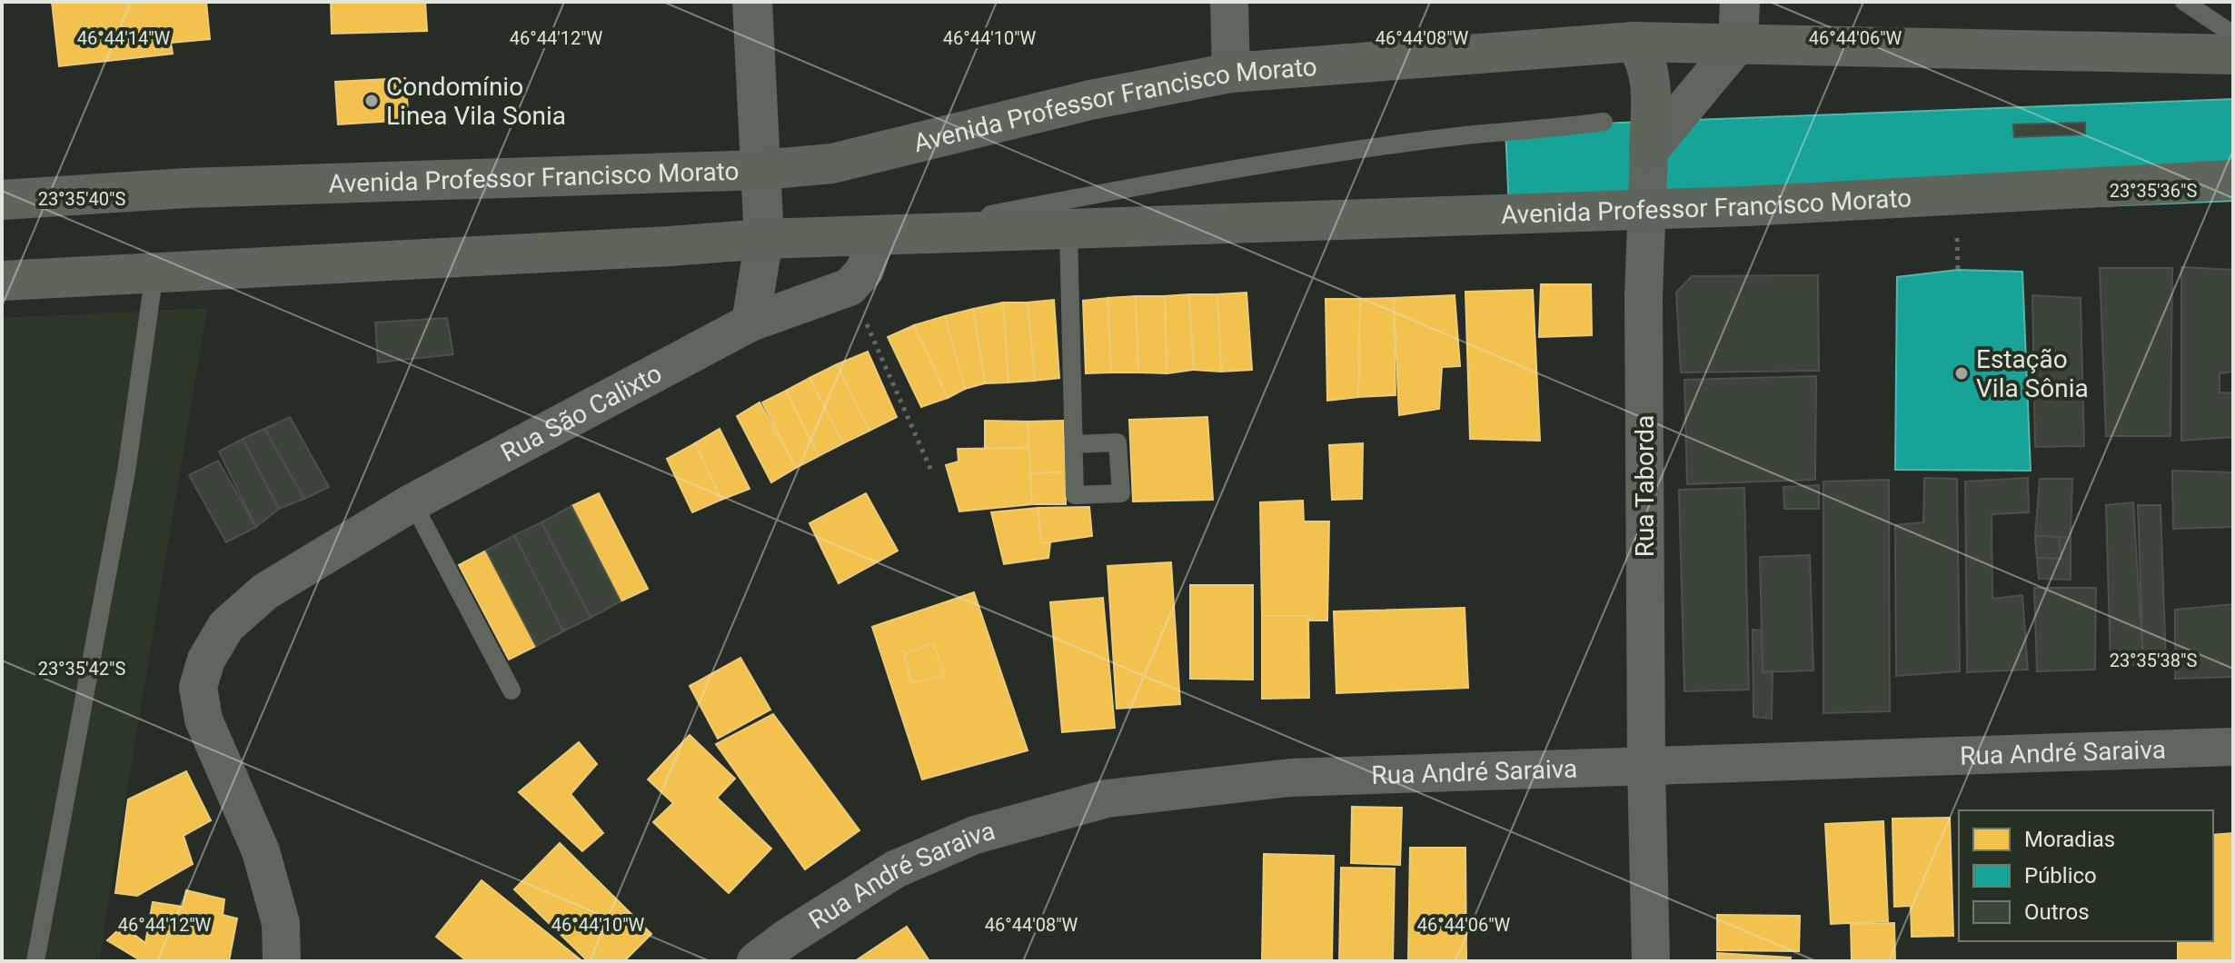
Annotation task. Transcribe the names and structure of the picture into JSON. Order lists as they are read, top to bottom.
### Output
{
  "streets": {
    "highway": ["Avenida Professor Francisco Morato"],
    "street": ["Rua São Calixto", "Rua Taborda", "Rua André Saraiva"]
  },
  "crossings": [
    ["Avenida Professor Francisco Morato", "Rua Taborda"],
    ["Rua Taborda", "Rua André Saraiva"]
  ],
  "places": ["Condomínio Linea Vila Sonia", "Estação Vila Sônia"],
  "legend": ["Moradias", "Público", "Outros"],
  "coordinates": [
    "46°44'14\"W",
    "46°44'12\"W",
    "46°44'10\"W",
    "46°44'08\"W",
    "46°44'06\"W",
    "23°35'36\"S",
    "23°35'40\"S",
    "23°35'38\"S",
    "23°35'42\"S"
  ]
}
